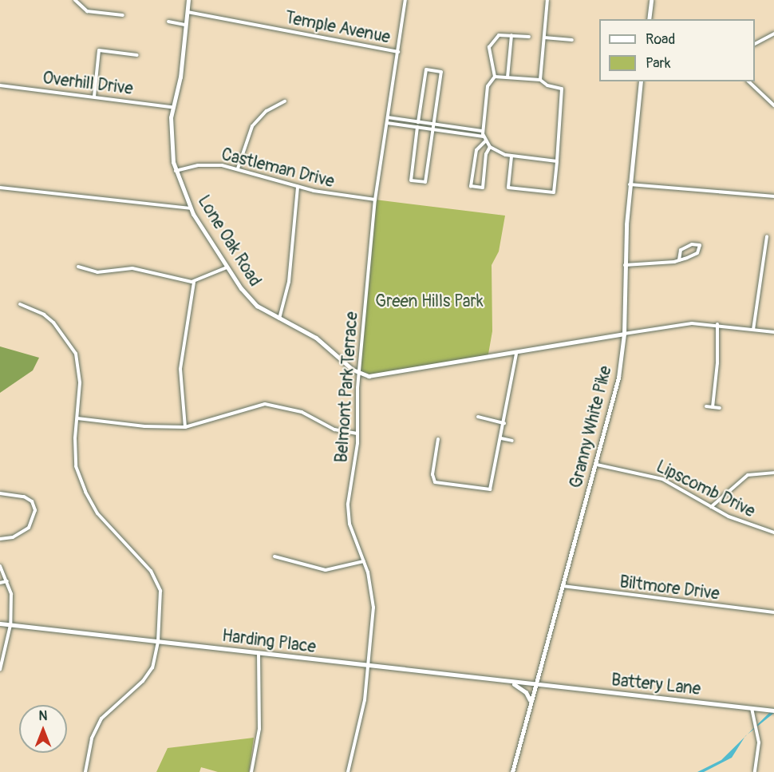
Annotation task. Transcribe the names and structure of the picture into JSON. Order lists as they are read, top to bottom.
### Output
{
  "streets": {
    "main road": [
      "Lone Oak Road",
      "Granny White Pike",
      "Harding Place",
      "Battery Lane"
    ],
    "street": [
      "Temple Avenue",
      "Overhill Drive",
      "Castleman Drive",
      "Belmont Park Terrace",
      "Lipscomb Drive",
      "Biltmore Drive"
    ]
  },
  "crossings": [
    ["Temple Avenue", "Lone Oak Road"],
    ["Temple Avenue", "Belmont Park Terrace"],
    ["Overhill Drive", "Lone Oak Road"],
    ["Castleman Drive", "Lone Oak Road"],
    ["Castleman Drive", "Belmont Park Terrace"],
    ["Lone Oak Road", "Belmont Park Terrace"],
    ["Belmont Park Terrace", "Harding Place"],
    ["Granny White Pike", "Lipscomb Drive"],
    ["Granny White Pike", "Biltmore Drive"],
    ["Granny White Pike", "Harding Place"],
    ["Granny White Pike", "Battery Lane"],
    ["Harding Place", "Battery Lane"]
  ],
  "parks": ["Green Hills Park"],
  "legend": ["Road", "Park"],
  "north": "top"
}
